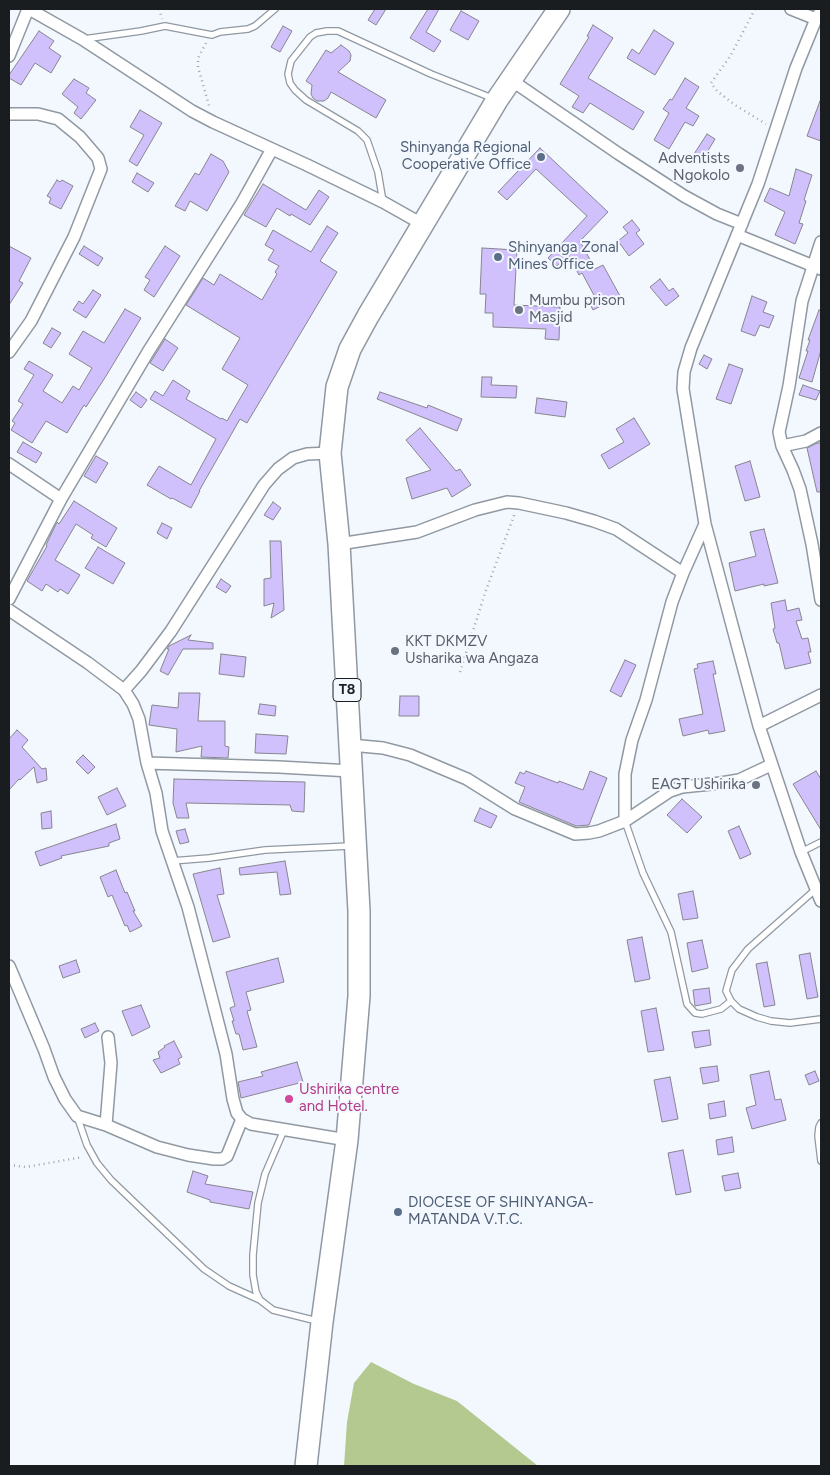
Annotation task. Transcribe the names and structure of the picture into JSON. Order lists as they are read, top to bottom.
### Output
{
  "streets": {
    "highway": ["T8"]
  },
  "places": [
    "Shinyanga Regional Cooperative Office",
    "Adventists Ngokolo",
    "Shinyanga Zonal Mines Office",
    "Mumbu prison Masjid",
    "KKT DKMZV Usharika wa Angaza",
    "EAGT Ushirika",
    "Ushirika centre and Hotel.",
    "DIOCESE OF SHINYANGA- MATANDA V.T.C."
  ]
}
